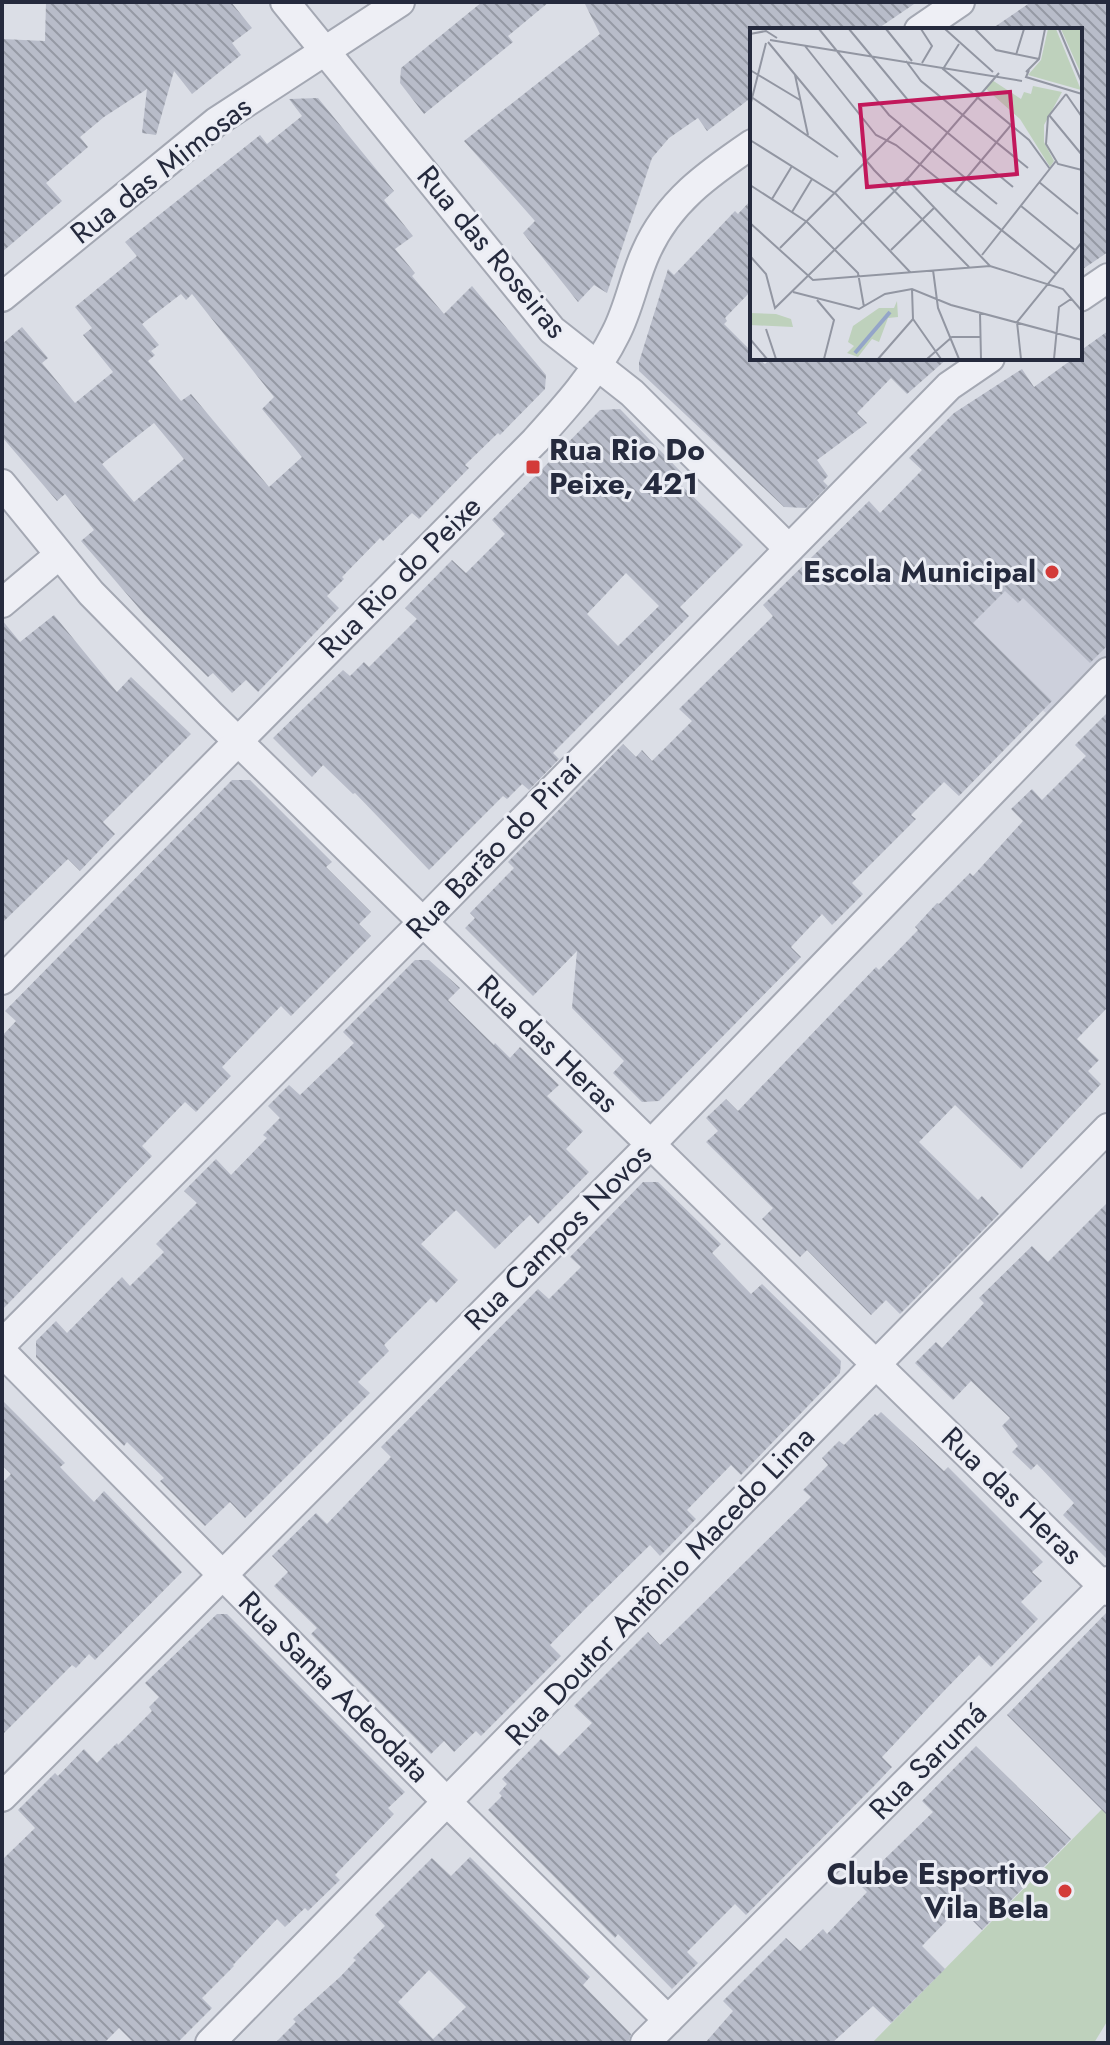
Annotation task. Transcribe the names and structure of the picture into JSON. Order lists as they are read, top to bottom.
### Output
{
  "streets": {
    "street": [
      "Rua das Mimosas",
      "Rua das Roseiras",
      "Rua Rio do Peixe",
      "Rua Barão do Piraí",
      "Rua das Heras",
      "Rua Campos Novos",
      "Rua Doutor Antônio Macedo Lima",
      "Rua Santa Adeodata",
      "Rua Sarumá"
    ]
  },
  "crossings": [
    ["Rua das Mimosas", "Rua das Roseiras"],
    ["Rua das Roseiras", "Rua Rio do Peixe"],
    ["Rua das Roseiras", "Rua Barão do Piraí"],
    ["Rua Rio do Peixe", "Rua das Heras"],
    ["Rua Barão do Piraí", "Rua das Heras"],
    ["Rua das Heras", "Rua Campos Novos"],
    ["Rua das Heras", "Rua Doutor Antônio Macedo Lima"],
    ["Rua das Heras", "Rua Sarumá"],
    ["Rua Campos Novos", "Rua Santa Adeodata"],
    ["Rua Doutor Antônio Macedo Lima", "Rua Santa Adeodata"],
    ["Rua Santa Adeodata", "Rua Sarumá"]
  ],
  "places": {
    "transit": ["Rua Rio Do Peixe, 421"],
    "other": ["Escola Municipal", "Clube Esportivo Vila Bela"]
  }
}
